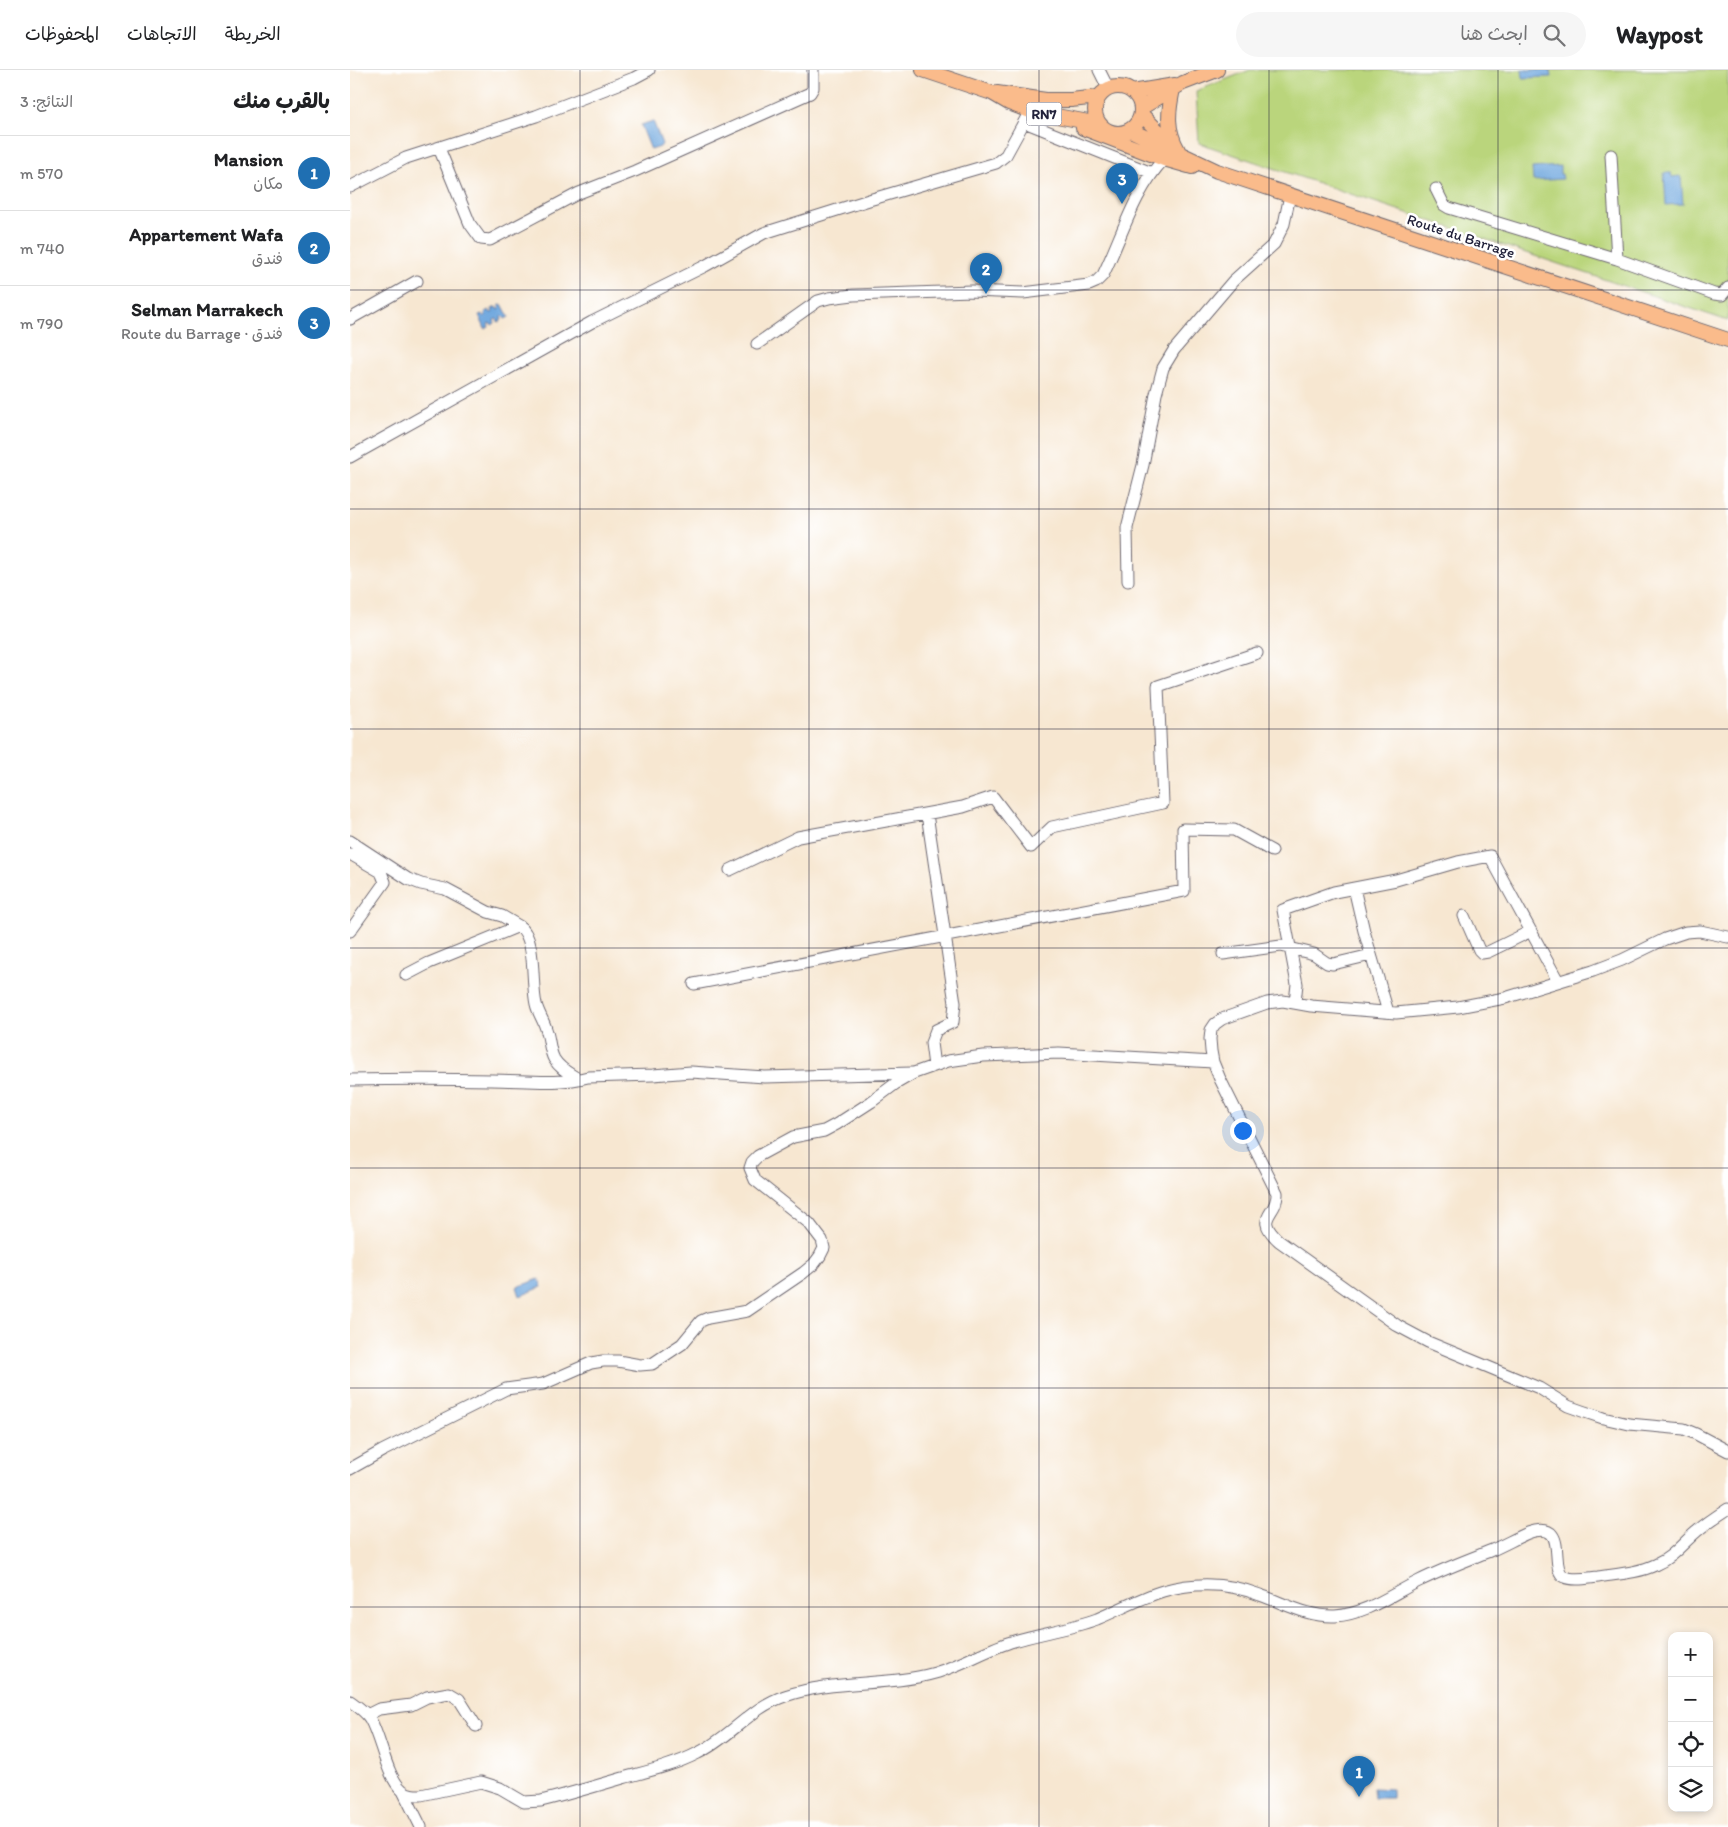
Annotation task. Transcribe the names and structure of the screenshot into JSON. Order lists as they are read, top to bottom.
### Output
{
  "streets": {
    "main road": ["RN7", "Route du Barrage"]
  },
  "crossings": [
    ["RN7", "Route du Barrage"]
  ],
  "page": {
    "header": "Waypost",
    "search": "ابحث هنا",
    "nav": ["الخريطة", "الاتجاهات", "المحفوظات"],
    "heading": ["بالقرب منك", "النتائج: 3"],
    "list": [
      {
        "mark": "1",
        "name": "Mansion",
        "note": "مكان",
        "value": "570 m"
      },
      {
        "mark": "2",
        "name": "Appartement Wafa",
        "note": "فندق",
        "value": "740 m"
      },
      {
        "mark": "3",
        "name": "Selman Marrakech",
        "note": "فندق · Route du Barrage",
        "value": "790 m"
      }
    ],
    "pins": ["3", "2", "1"],
    "map_buttons": ["+", "−"]
  }
}
